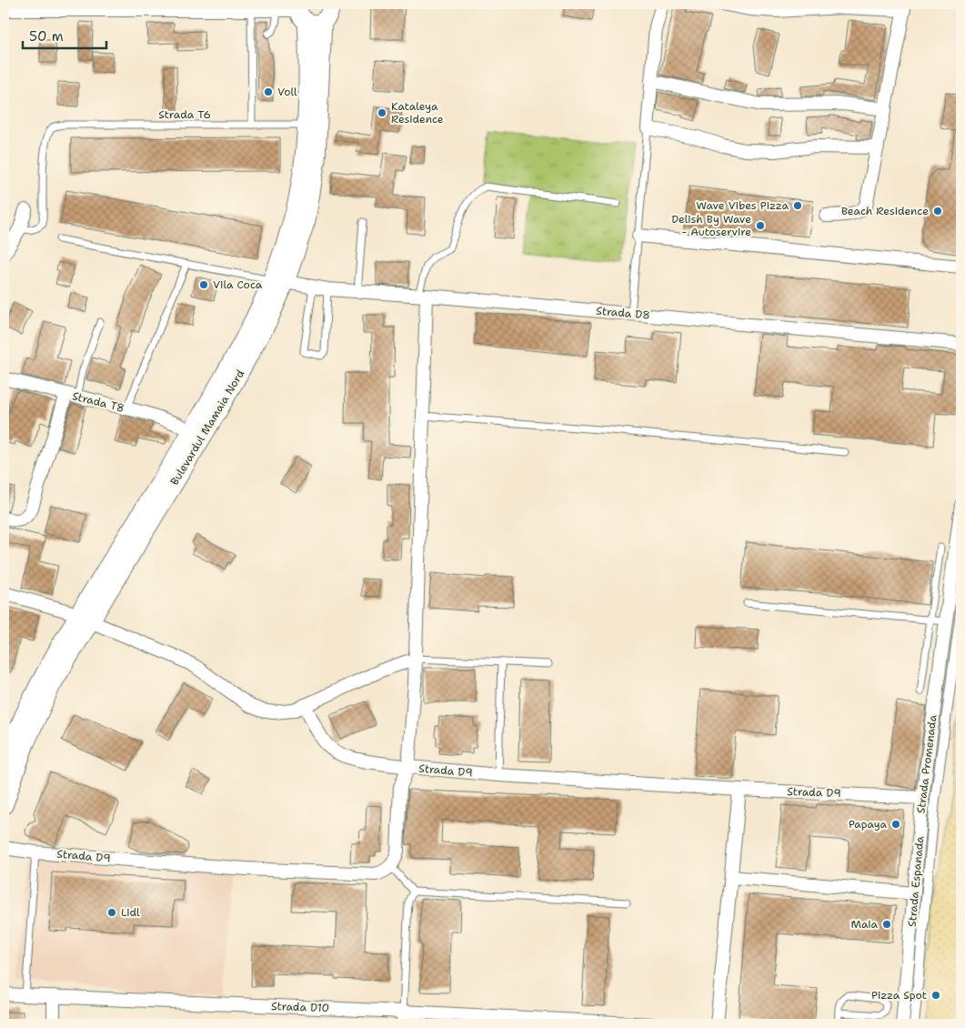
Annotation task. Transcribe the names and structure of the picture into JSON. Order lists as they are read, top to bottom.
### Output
{
  "streets": {
    "main road": ["Bulevardul Mamaia Nord"],
    "street": [
      "Strada D8",
      "Strada T8",
      "Strada Promenada",
      "Strada D9",
      "Strada Espanada",
      "Strada D10"
    ],
    "lane": ["Strada T6"]
  },
  "crossings": [
    ["Strada T6", "Bulevardul Mamaia Nord"],
    ["Strada D8", "Bulevardul Mamaia Nord"],
    ["Strada T8", "Bulevardul Mamaia Nord"],
    ["Strada Promenada", "Strada D9"]
  ],
  "places": [
    "Voll",
    "Kataleya Residence",
    "Wave Vibes Pizza",
    "Beach Residence",
    "Delish By Wave - Autoservire",
    "Vila Coca",
    "Papaya",
    "Lidl",
    "Maia",
    "Pizza Spot"
  ],
  "scale_bar": "50 m"
}
